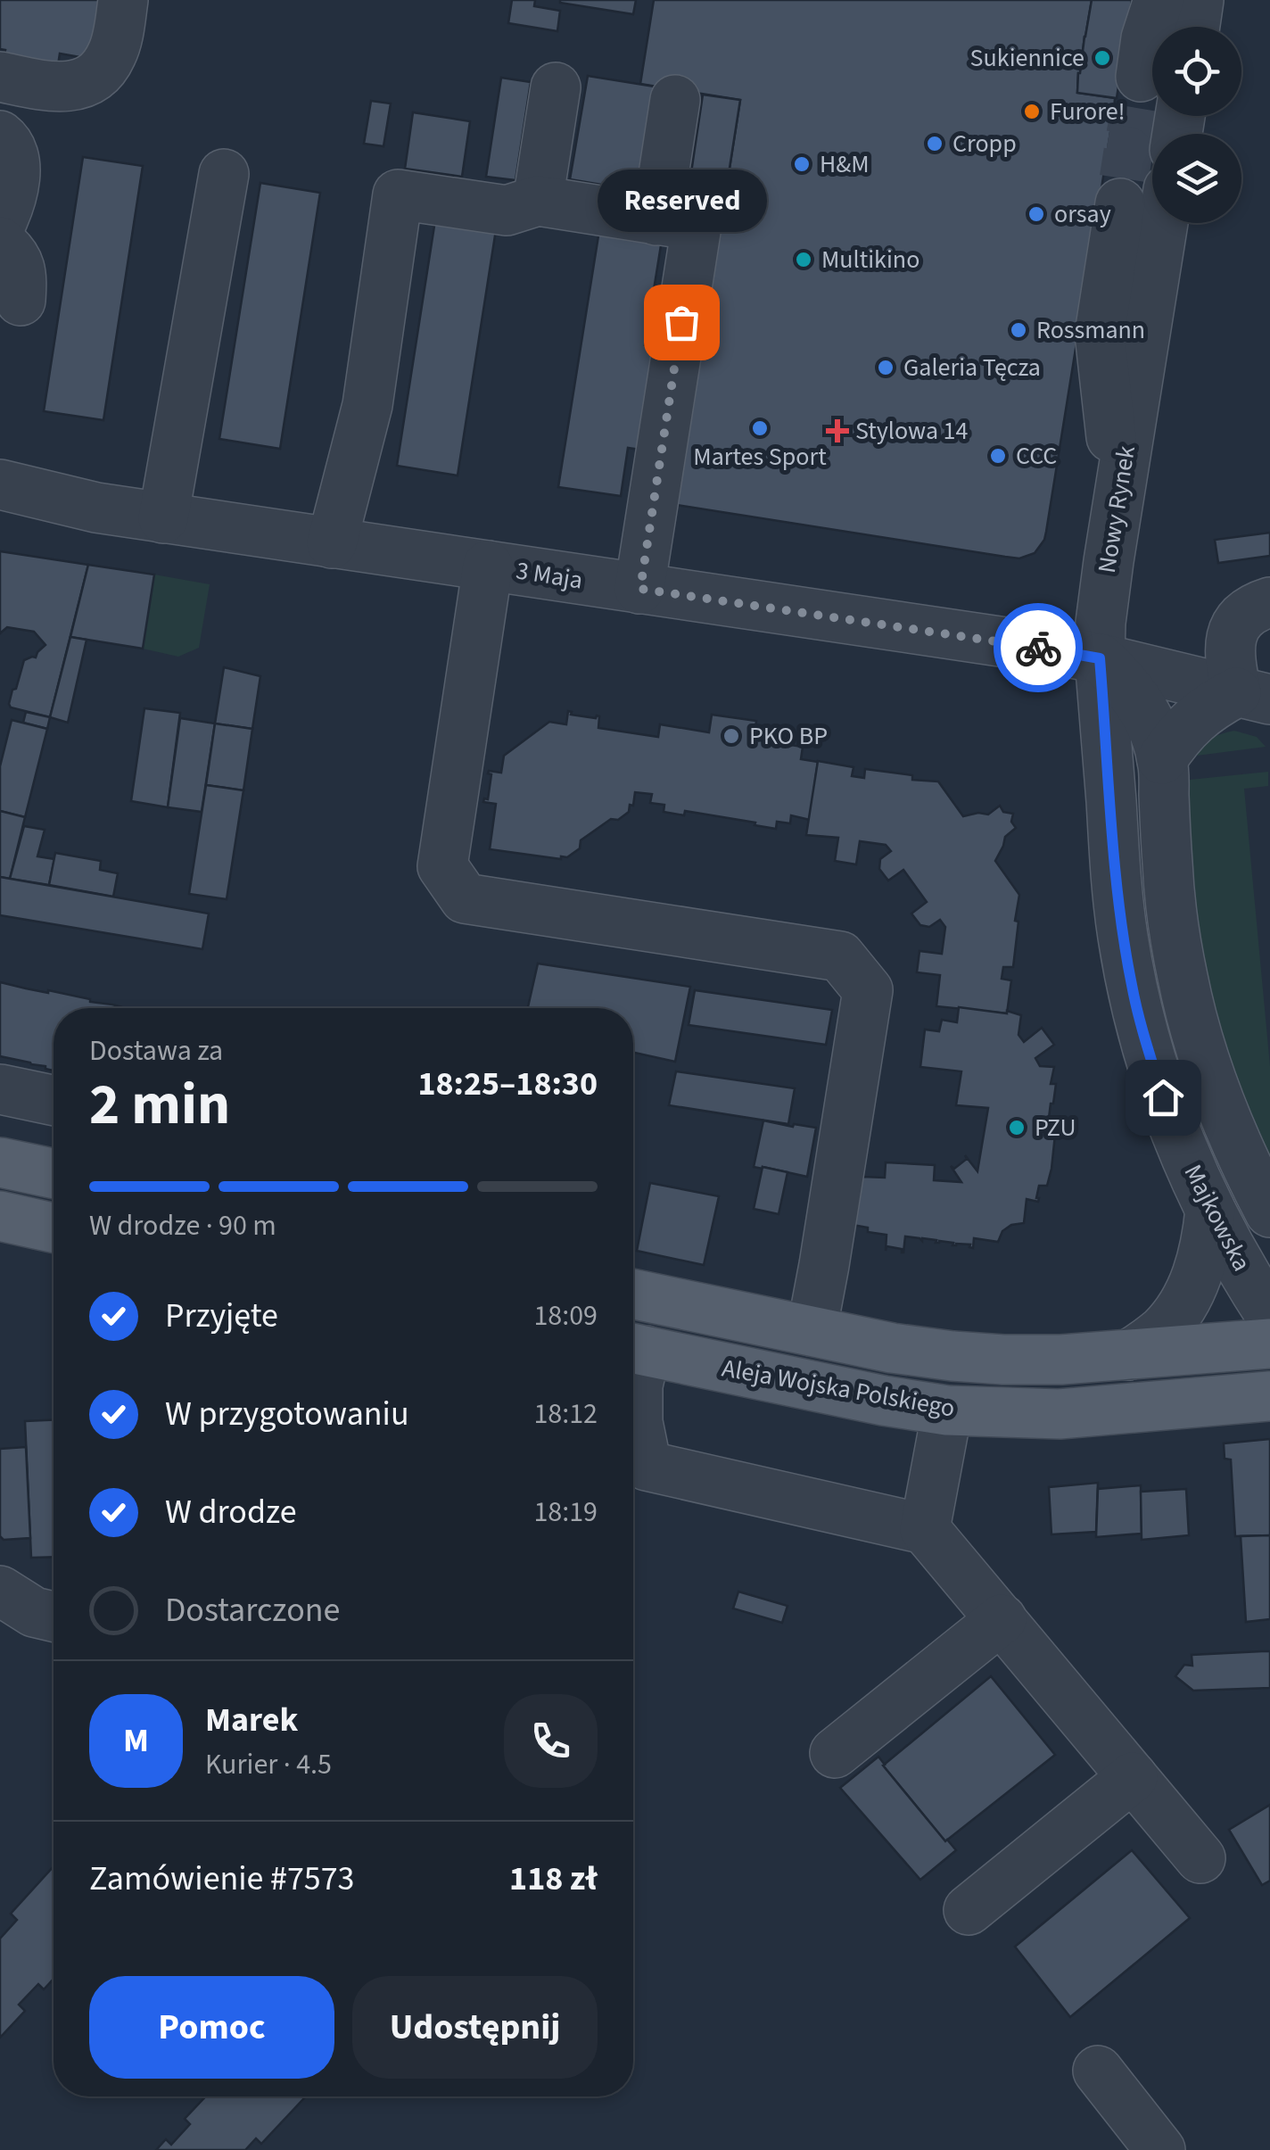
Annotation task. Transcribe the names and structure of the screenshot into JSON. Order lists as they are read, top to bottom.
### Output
{
  "streets": {
    "main road": ["Aleja Wojska Polskiego"],
    "street": ["Nowy Rynek", "3 Maja", "Majkowska"]
  },
  "crossings": [
    ["Nowy Rynek", "3 Maja"],
    ["Nowy Rynek", "Majkowska"],
    ["3 Maja", "Majkowska"]
  ],
  "places": {
    "other": [
      "Sukiennice",
      "Furore!",
      "Cropp",
      "H&M",
      "orsay",
      "Multikino",
      "Reserved",
      "Rossmann",
      "Galeria Tęcza",
      "Martes Sport",
      "CCC",
      "PKO BP",
      "PZU"
    ],
    "health": ["Stylowa 14"]
  },
  "page": {
    "bubble": "Reserved",
    "heading": ["2 min", "Dostawa za", "18:25–18:30"],
    "panel": [
      "Marek",
      "Kurier · 4.5",
      "Zamówienie #7573",
      "118 zł"
    ],
    "bar": "W drodze · 90 m",
    "list": [
      ["Przyjęte", "18:09"],
      ["W przygotowaniu", "18:12"],
      ["W drodze", "18:19"],
      "Dostarczone"
    ],
    "round": "M",
    "buttons": ["Pomoc", "Udostępnij"]
  }
}
